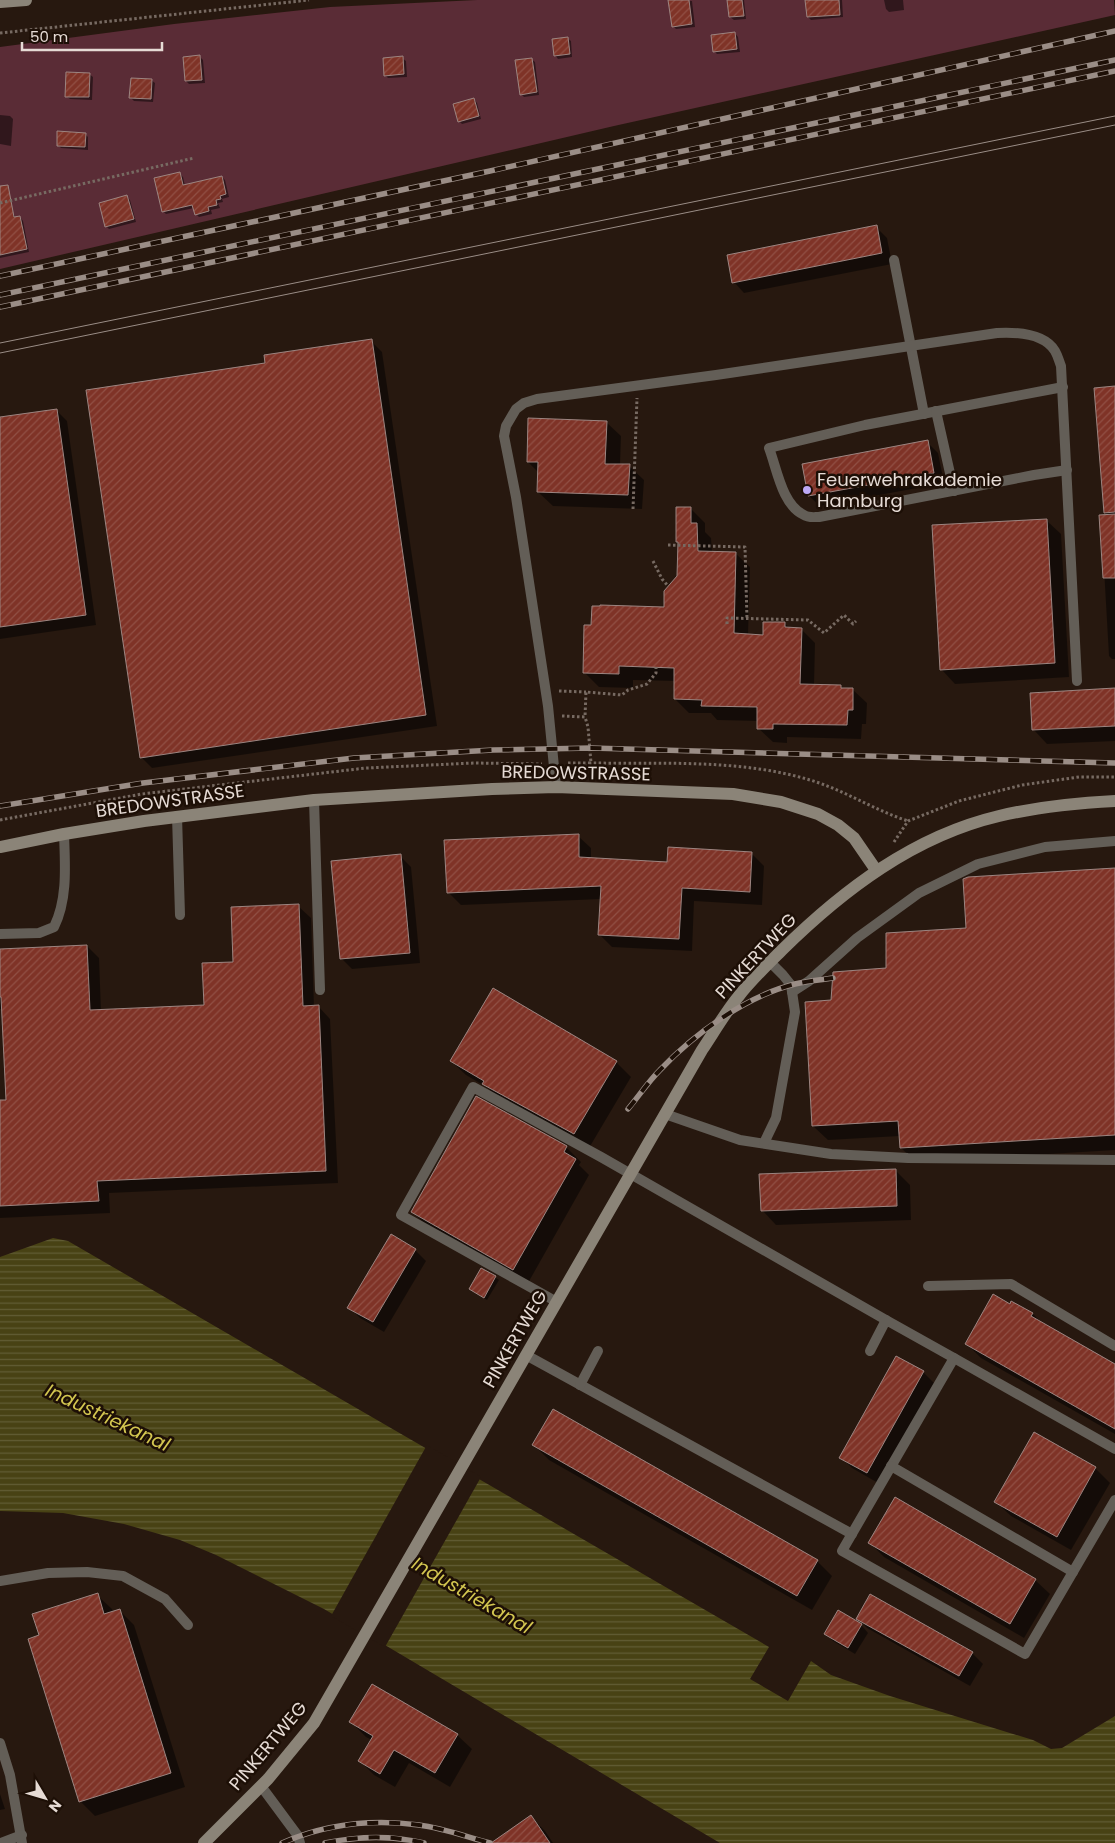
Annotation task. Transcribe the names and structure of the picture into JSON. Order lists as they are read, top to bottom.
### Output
{
  "streets": {
    "street": ["BREDOWSTRASSE", "PINKERTWEG"]
  },
  "crossings": [
    ["BREDOWSTRASSE", "PINKERTWEG"]
  ],
  "water": ["Industriekanal"],
  "places": ["Feuerwehrakademie Hamburg"],
  "scale_bar": "50 m",
  "north": "bottom right"
}
